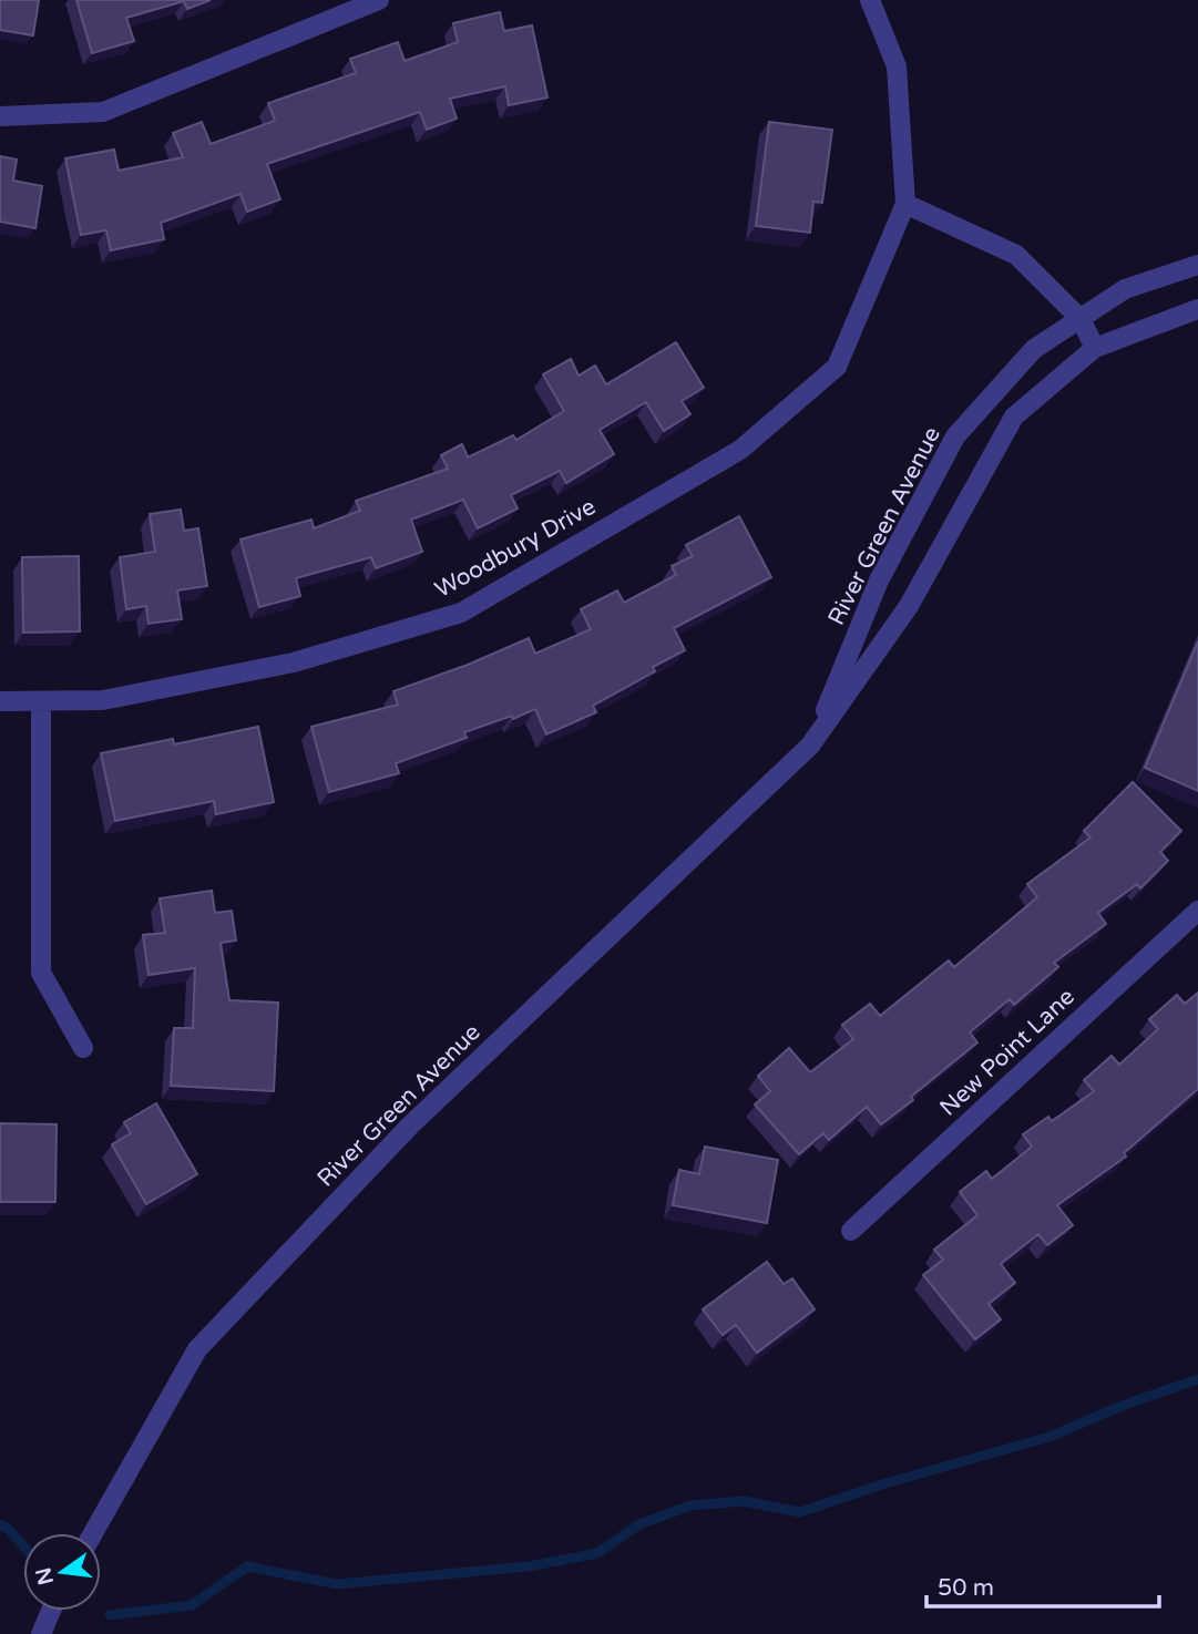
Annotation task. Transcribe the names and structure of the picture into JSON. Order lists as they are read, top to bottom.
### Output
{
  "streets": {
    "street": ["River Green Avenue", "Woodbury Drive", "New Point Lane"]
  },
  "scale_bar": "50 m",
  "north": "left"
}
